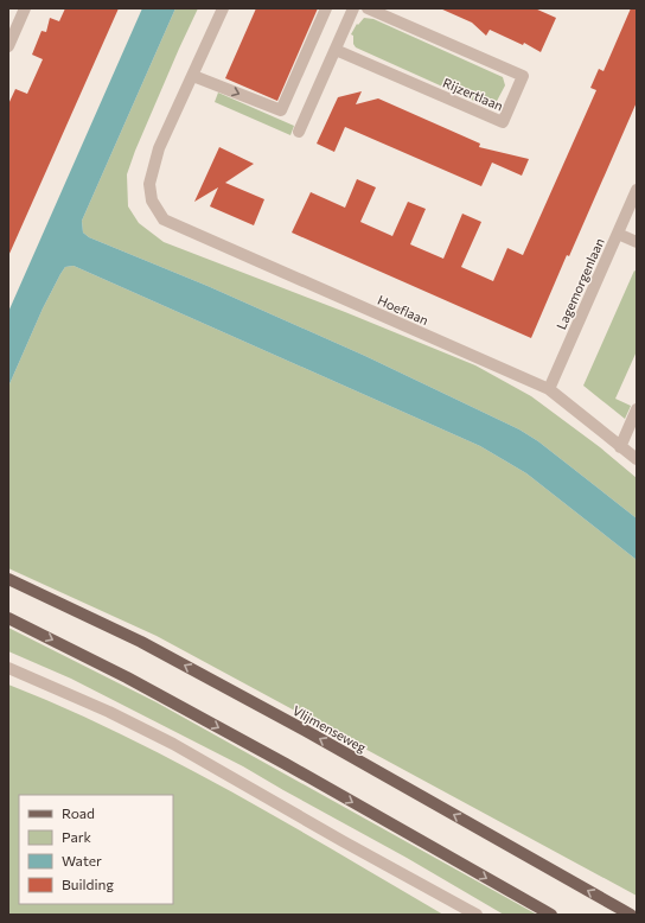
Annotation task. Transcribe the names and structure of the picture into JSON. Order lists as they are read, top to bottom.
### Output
{
  "streets": {
    "main road": ["Vlijmenseweg"],
    "street": ["Rijzertlaan", "Lagemorgenlaan", "Hoeflaan"]
  },
  "crossings": [
    ["Lagemorgenlaan", "Hoeflaan"]
  ],
  "legend": [
    "Road",
    "Park",
    "Water",
    "Building"
  ]
}
